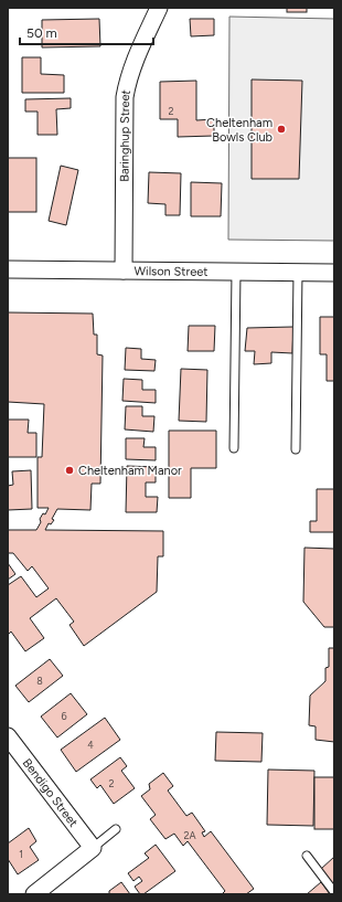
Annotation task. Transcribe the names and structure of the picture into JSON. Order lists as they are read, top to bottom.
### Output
{
  "streets": {
    "street": ["Baringhup Street", "Wilson Street", "Bendigo Street"]
  },
  "crossings": [
    ["Baringhup Street", "Wilson Street"]
  ],
  "places": ["Cheltenham Bowls Club", "Cheltenham Manor"],
  "house_numbers": [
    "2",
    "8",
    "6",
    "4",
    "2",
    "2A",
    "1"
  ],
  "scale_bar": "50 m"
}
